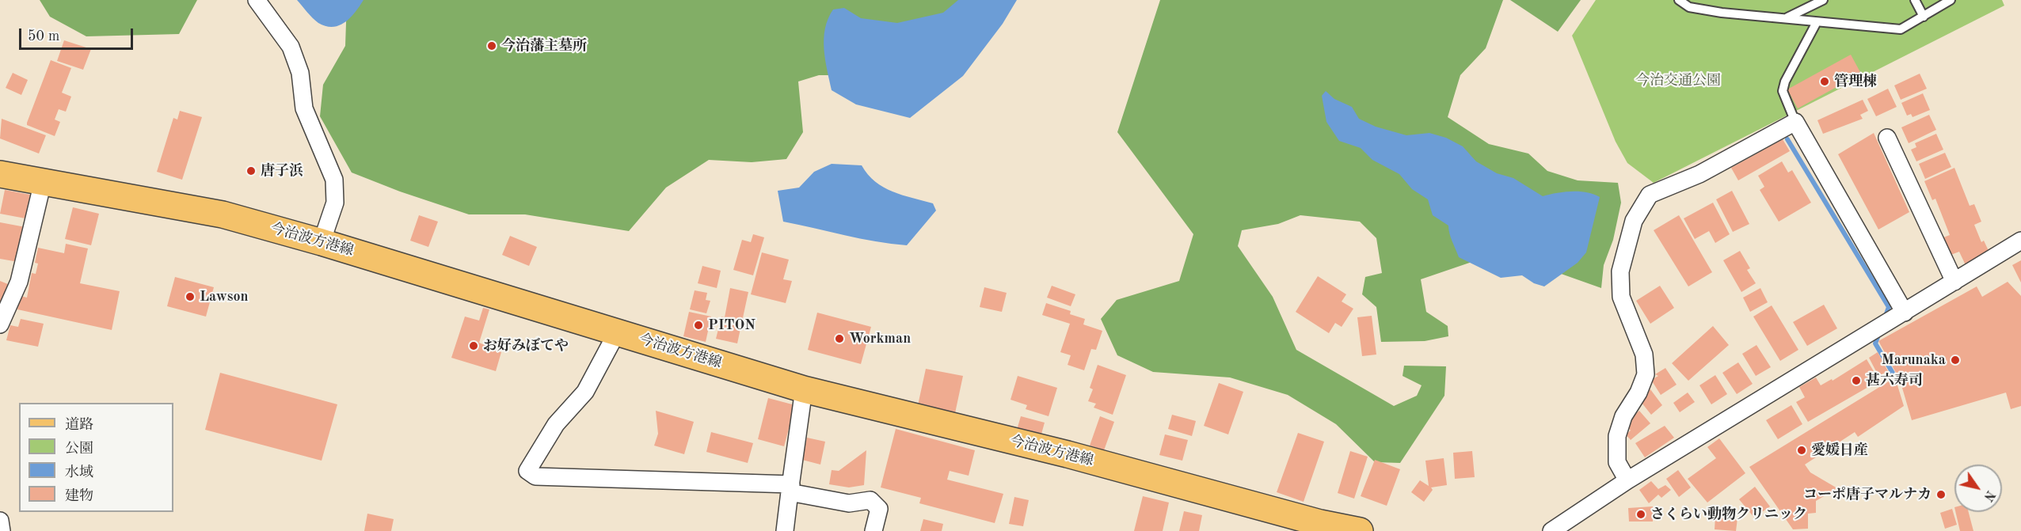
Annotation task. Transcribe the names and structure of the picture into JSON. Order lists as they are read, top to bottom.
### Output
{
  "streets": {
    "main road": ["今治波方港線"]
  },
  "parks": ["今治交通公園"],
  "places": [
    "今治藩主墓所",
    "管理棟",
    "唐子浜",
    "Lawson",
    "PITON",
    "Workman",
    "お好みぼてや",
    "Marunaka",
    "甚六寿司",
    "愛媛日産",
    "コーポ唐子マルナカ",
    "さくらい動物クリニック"
  ],
  "legend": [
    "道路",
    "公園",
    "水域",
    "建物"
  ],
  "scale_bar": "50 m",
  "north": "bottom right"
}
